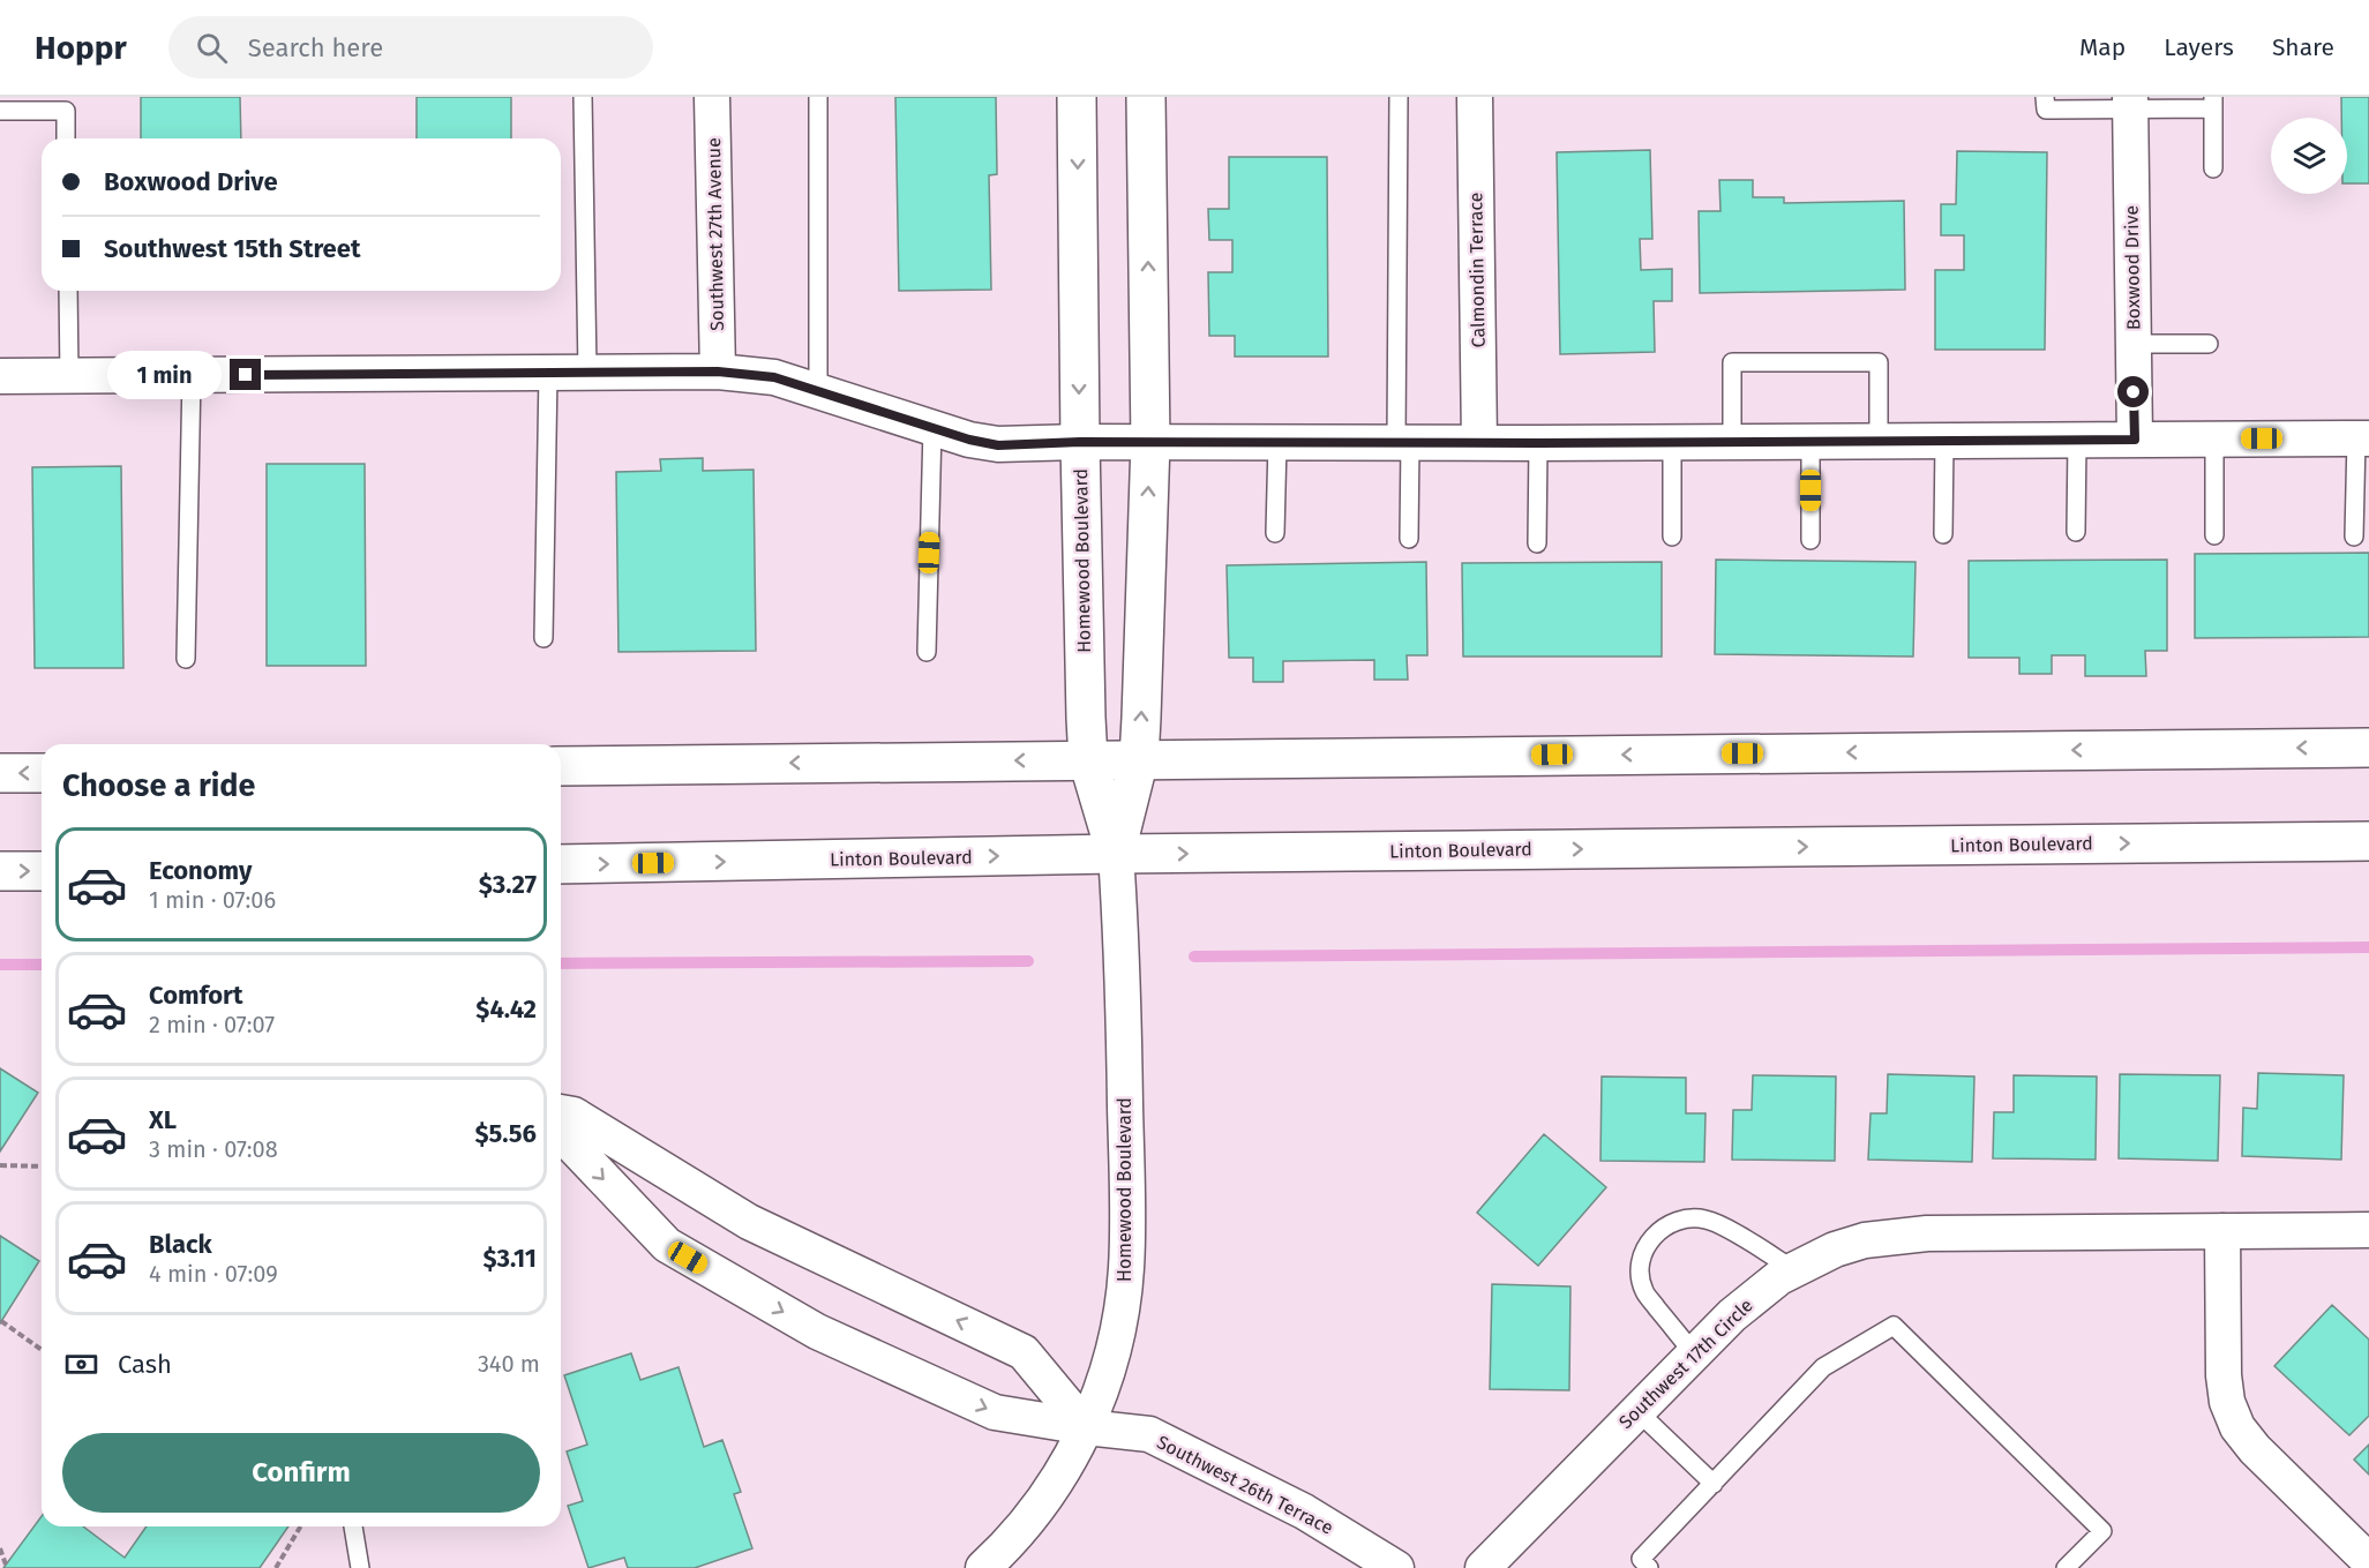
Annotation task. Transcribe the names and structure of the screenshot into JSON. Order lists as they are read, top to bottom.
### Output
{
  "streets": {
    "main road": ["Homewood Boulevard", "Linton Boulevard"],
    "street": [
      "Southwest 27th Avenue",
      "Boxwood Drive",
      "Calmondin Terrace",
      "Southwest 17th Circle",
      "Southwest 26th Terrace"
    ]
  },
  "crossings": [
    ["Homewood Boulevard", "Linton Boulevard"],
    ["Homewood Boulevard", "Southwest 26th Terrace"]
  ],
  "page": {
    "header": "Hoppr",
    "search": "Search here",
    "nav": ["Map", "Layers", "Share"],
    "banner": ["Boxwood Drive", "Southwest 15th Street"],
    "bubble": "1 min",
    "heading": "Choose a ride",
    "list": [
      {
        "name": "Economy",
        "note": "1 min · 07:06",
        "value": "$3.27"
      },
      {
        "name": "Comfort",
        "note": "2 min · 07:07",
        "value": "$4.42"
      },
      {
        "name": "XL",
        "note": "3 min · 07:08",
        "value": "$5.56"
      },
      {
        "name": "Black",
        "note": "4 min · 07:09",
        "value": "$3.11"
      }
    ],
    "pay": ["Cash", "340 m"],
    "buttons": "Confirm"
  }
}
